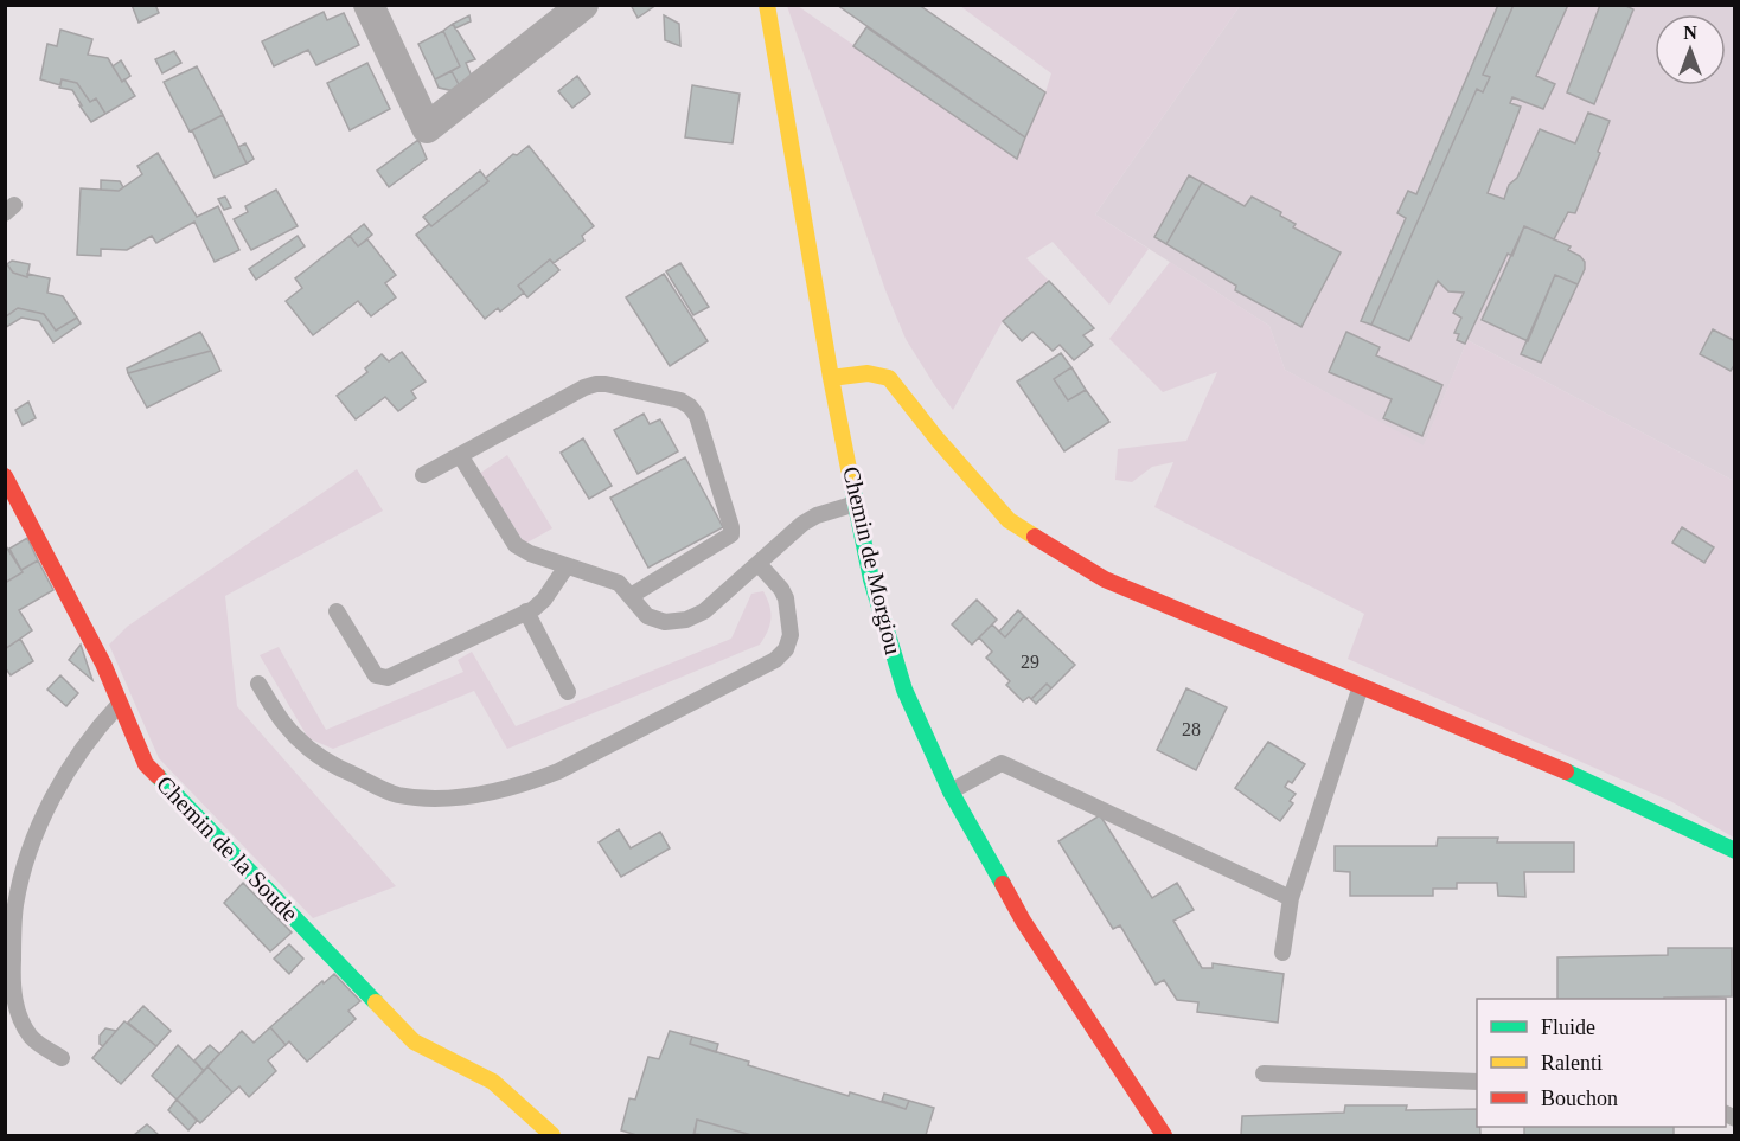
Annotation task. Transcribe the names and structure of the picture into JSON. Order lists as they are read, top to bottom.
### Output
{
  "streets": {
    "street": ["Chemin de Morgiou", "Chemin de la Soude"]
  },
  "house_numbers": ["29", "28"],
  "legend": ["Fluide", "Ralenti", "Bouchon"],
  "north": "top"
}
